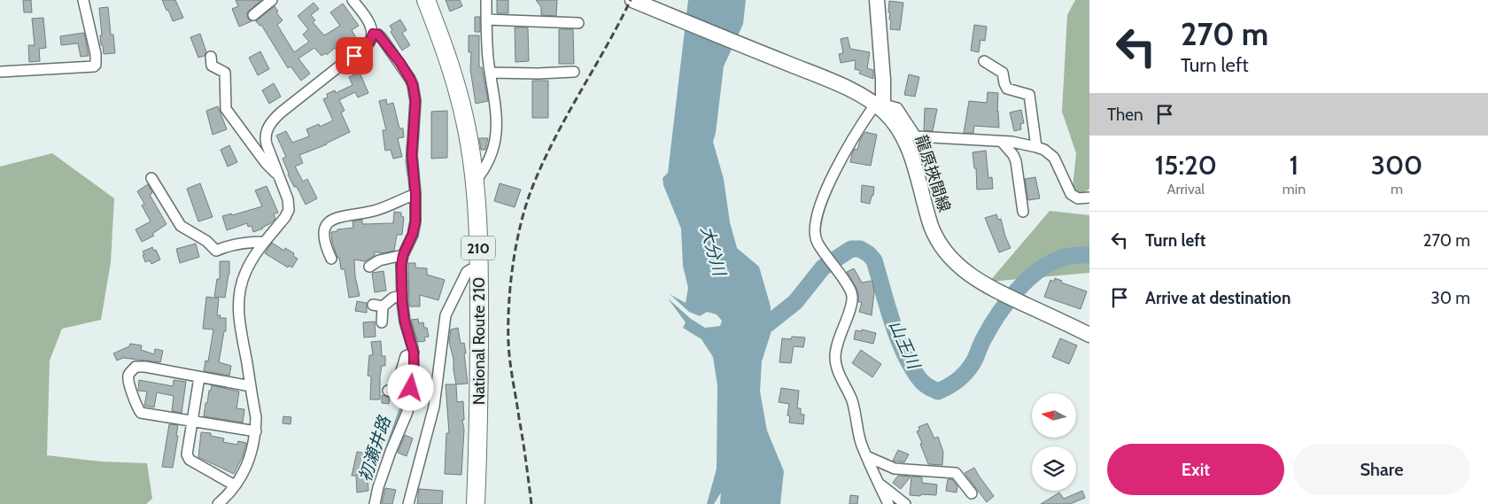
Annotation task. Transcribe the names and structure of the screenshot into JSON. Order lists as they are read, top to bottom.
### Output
{
  "streets": {
    "highway": ["210", "National Route 210"],
    "main road": ["龍原挾間線"]
  },
  "water": ["大分川", "山王川", "初瀬井路"],
  "north": "left",
  "page": {
    "turn": ["270 m", "Turn left"],
    "then": "Then",
    "eta": [
      "15:20",
      "Arrival",
      "1",
      "min",
      "300",
      "m"
    ],
    "list": [
      {
        "name": "Turn left",
        "value": "270 m"
      },
      {
        "name": "Arrive at destination",
        "value": "30 m"
      }
    ],
    "buttons": ["Exit", "Share"]
  }
}
